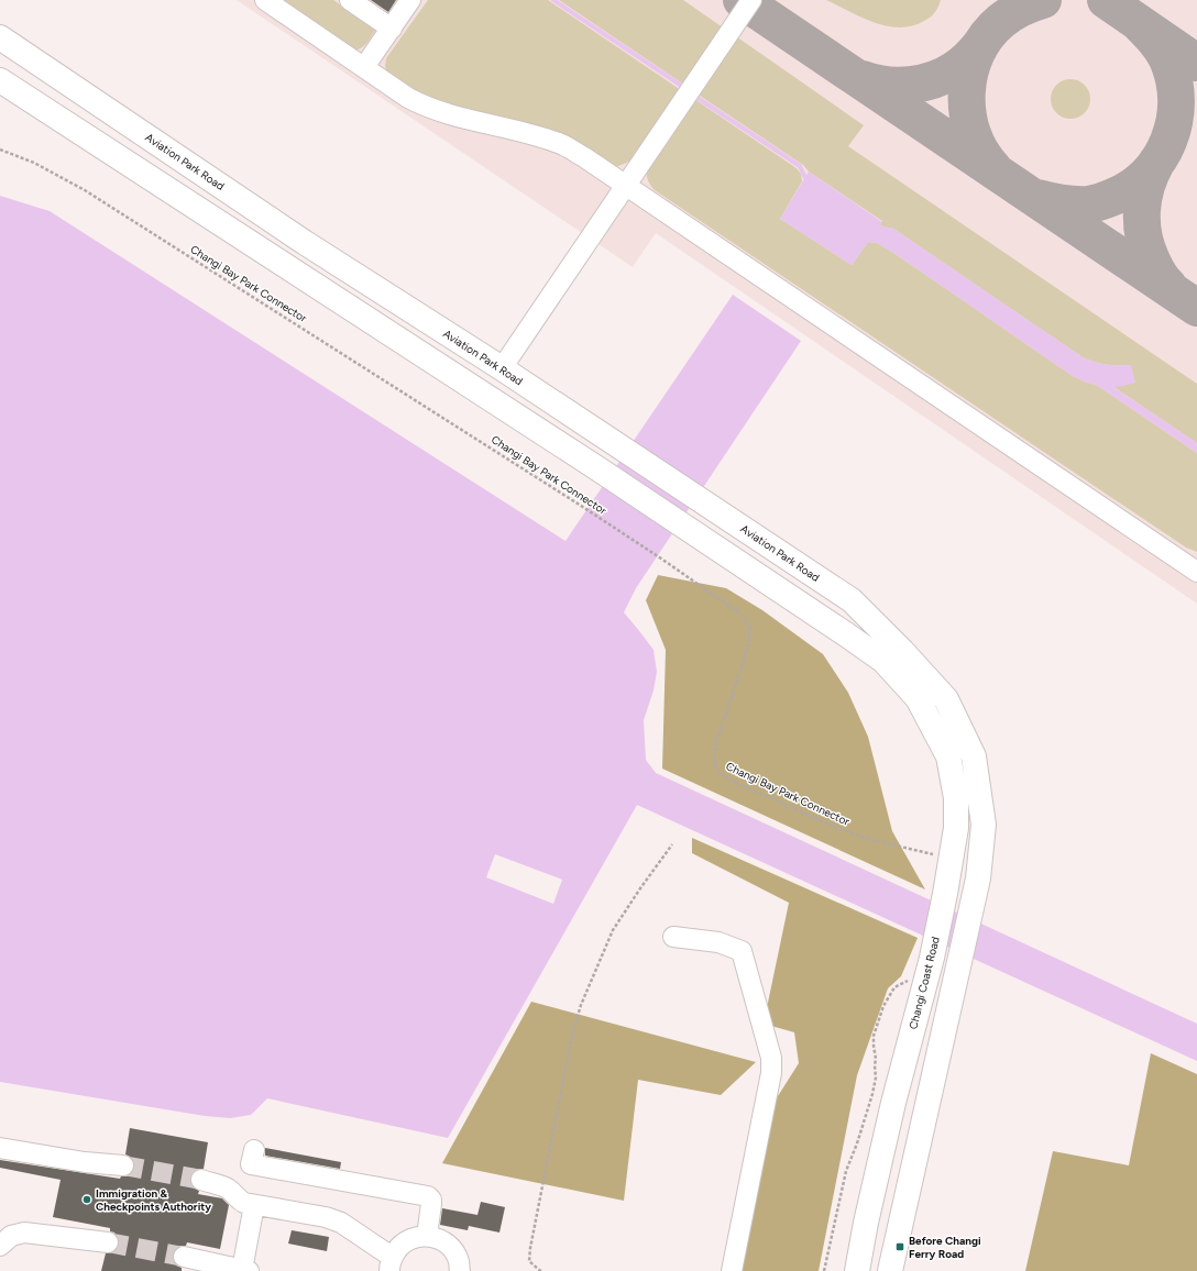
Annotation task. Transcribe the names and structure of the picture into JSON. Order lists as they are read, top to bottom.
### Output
{
  "streets": {
    "main road": ["Aviation Park Road", "Changi Coast Road"],
    "path": ["Changi Bay Park Connector"]
  },
  "places": {
    "other": ["Immigration & Checkpoints Authority"],
    "transit": ["Before Changi Ferry Road"]
  }
}
